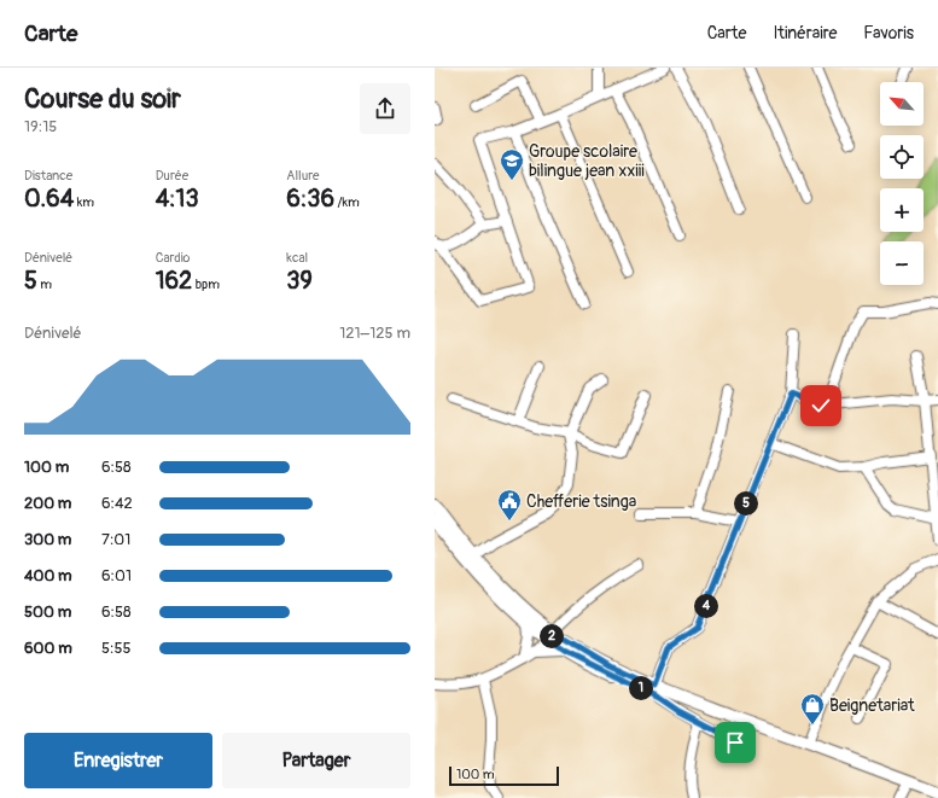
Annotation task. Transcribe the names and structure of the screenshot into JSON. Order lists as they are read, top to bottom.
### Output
{
  "places": {
    "school or university": ["Groupe scolaire bilingue jean xxiii"],
    "public building": ["Chefferie tsinga"],
    "shop": ["Beignetariat"]
  },
  "scale_bar": "100 m",
  "north": "top left",
  "page": {
    "header": "Carte",
    "nav": ["Carte", "Itinéraire", "Favoris"],
    "heading": ["Course du soir", "19:15"],
    "map_buttons": ["+", "−"],
    "stats": [
      ["Distance", "0.64 km"],
      ["Durée", "4:13"],
      ["Allure", "6:36 /km"],
      ["Dénivelé", "5 m"],
      ["Cardio", "162 bpm"],
      ["kcal", "39"]
    ],
    "chart": ["Dénivelé", "121–125 m"],
    "list": [
      {
        "name": "100 m",
        "note": "6:58"
      },
      {
        "name": "200 m",
        "note": "6:42"
      },
      {
        "name": "300 m",
        "note": "7:01"
      },
      {
        "name": "400 m",
        "note": "6:01"
      },
      {
        "name": "500 m",
        "note": "6:58"
      },
      {
        "name": "600 m",
        "note": "5:55"
      }
    ],
    "pins": [
      "5",
      "4",
      "2",
      "1"
    ],
    "buttons": ["Enregistrer", "Partager"],
    "scale": "100 m"
  }
}
